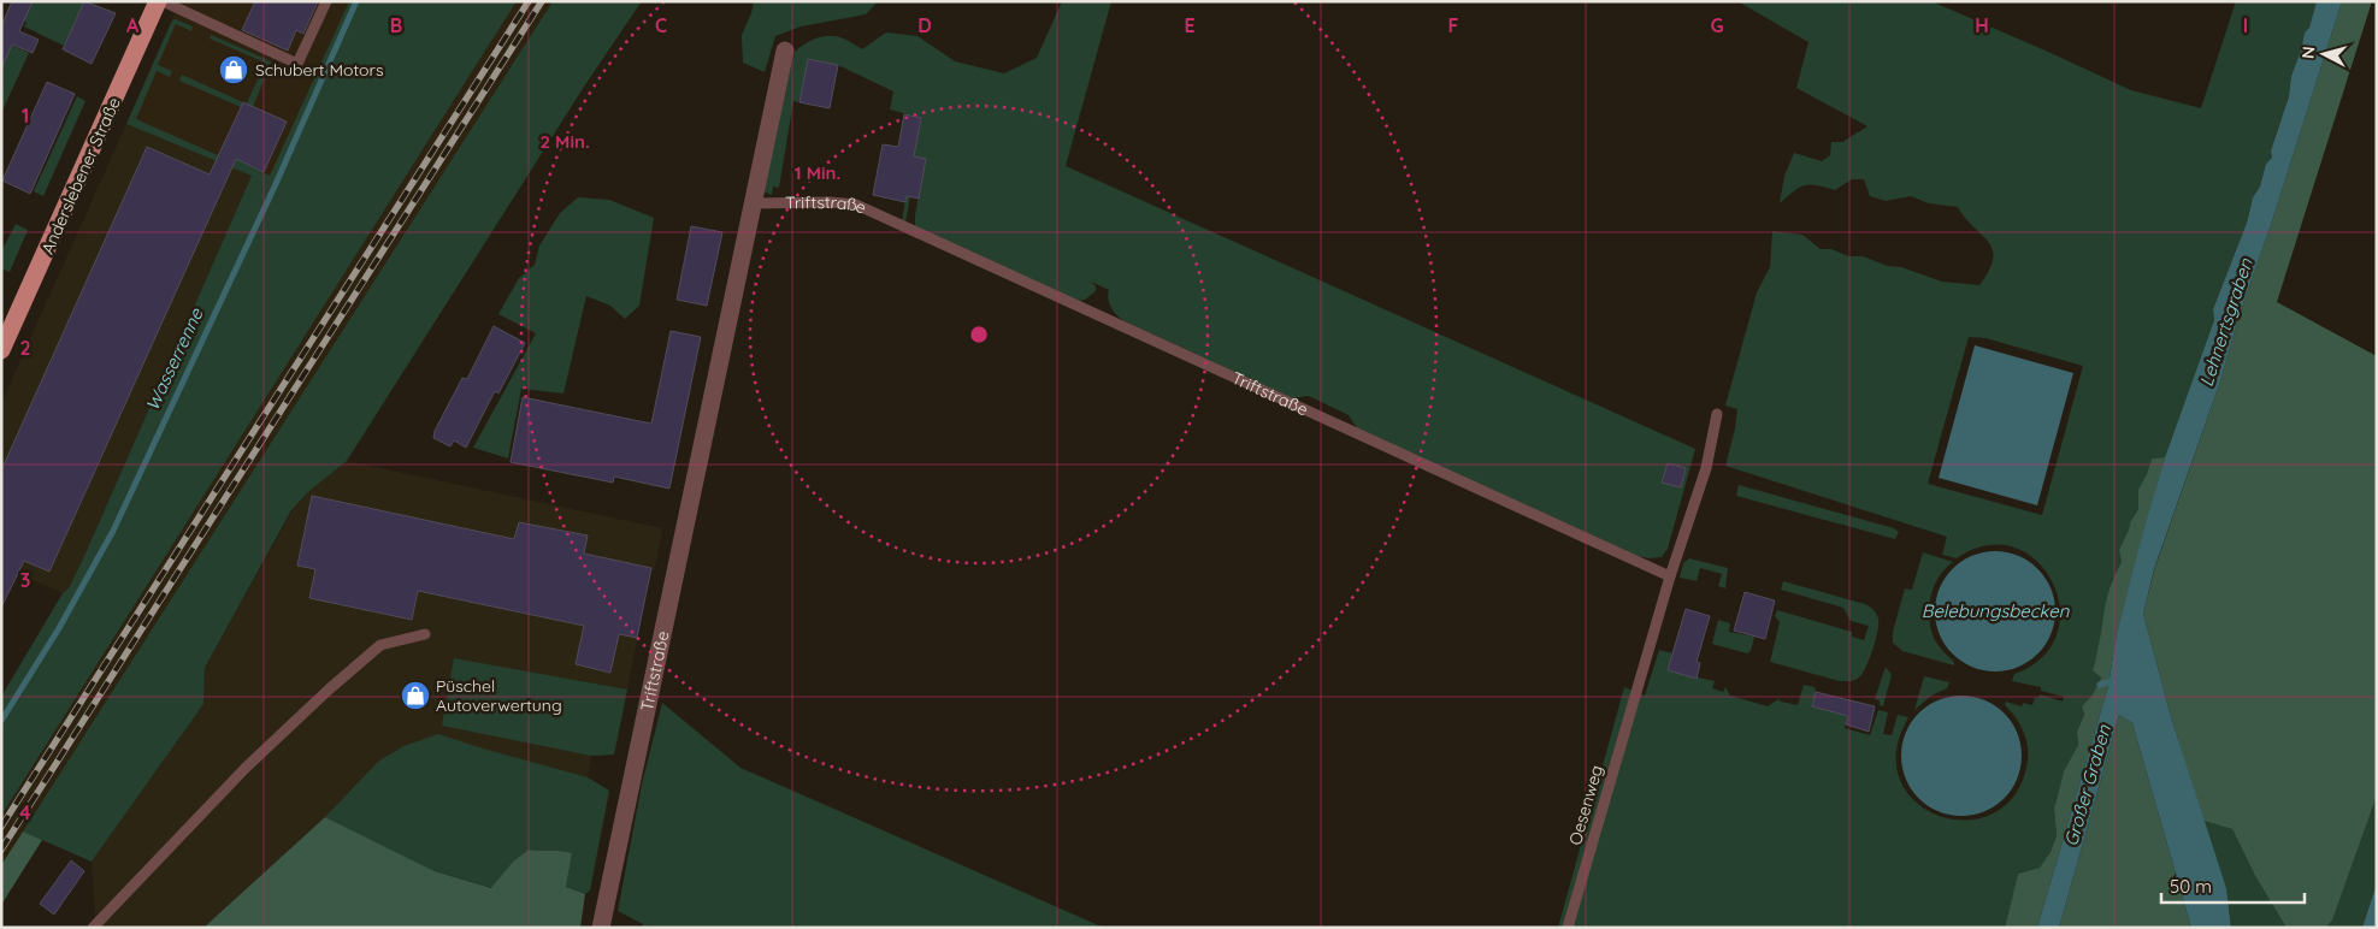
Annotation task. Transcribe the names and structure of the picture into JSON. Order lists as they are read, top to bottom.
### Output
{
  "streets": {
    "main road": ["Anderslebener Straße"],
    "street": ["Triftstraße"],
    "lane": ["Oesenweg"]
  },
  "crossings": [
    ["Triftstraße", "Oesenweg"]
  ],
  "water": [
    "Lehnertsgraben",
    "Wasserrenne",
    "Belebungsbecken",
    "Großer Graben"
  ],
  "places": {
    "shop": ["Schubert Motors", "Püschel Autoverwertung"]
  },
  "scale_bar": "50 m",
  "north": "left",
  "grid": {
    "columns": [
      "A",
      "B",
      "C",
      "D",
      "E",
      "F",
      "G",
      "H",
      "I"
    ],
    "rows": [
      "1",
      "2",
      "3",
      "4"
    ]
  },
  "rings": ["2 Min.", "1 Min."]
}
